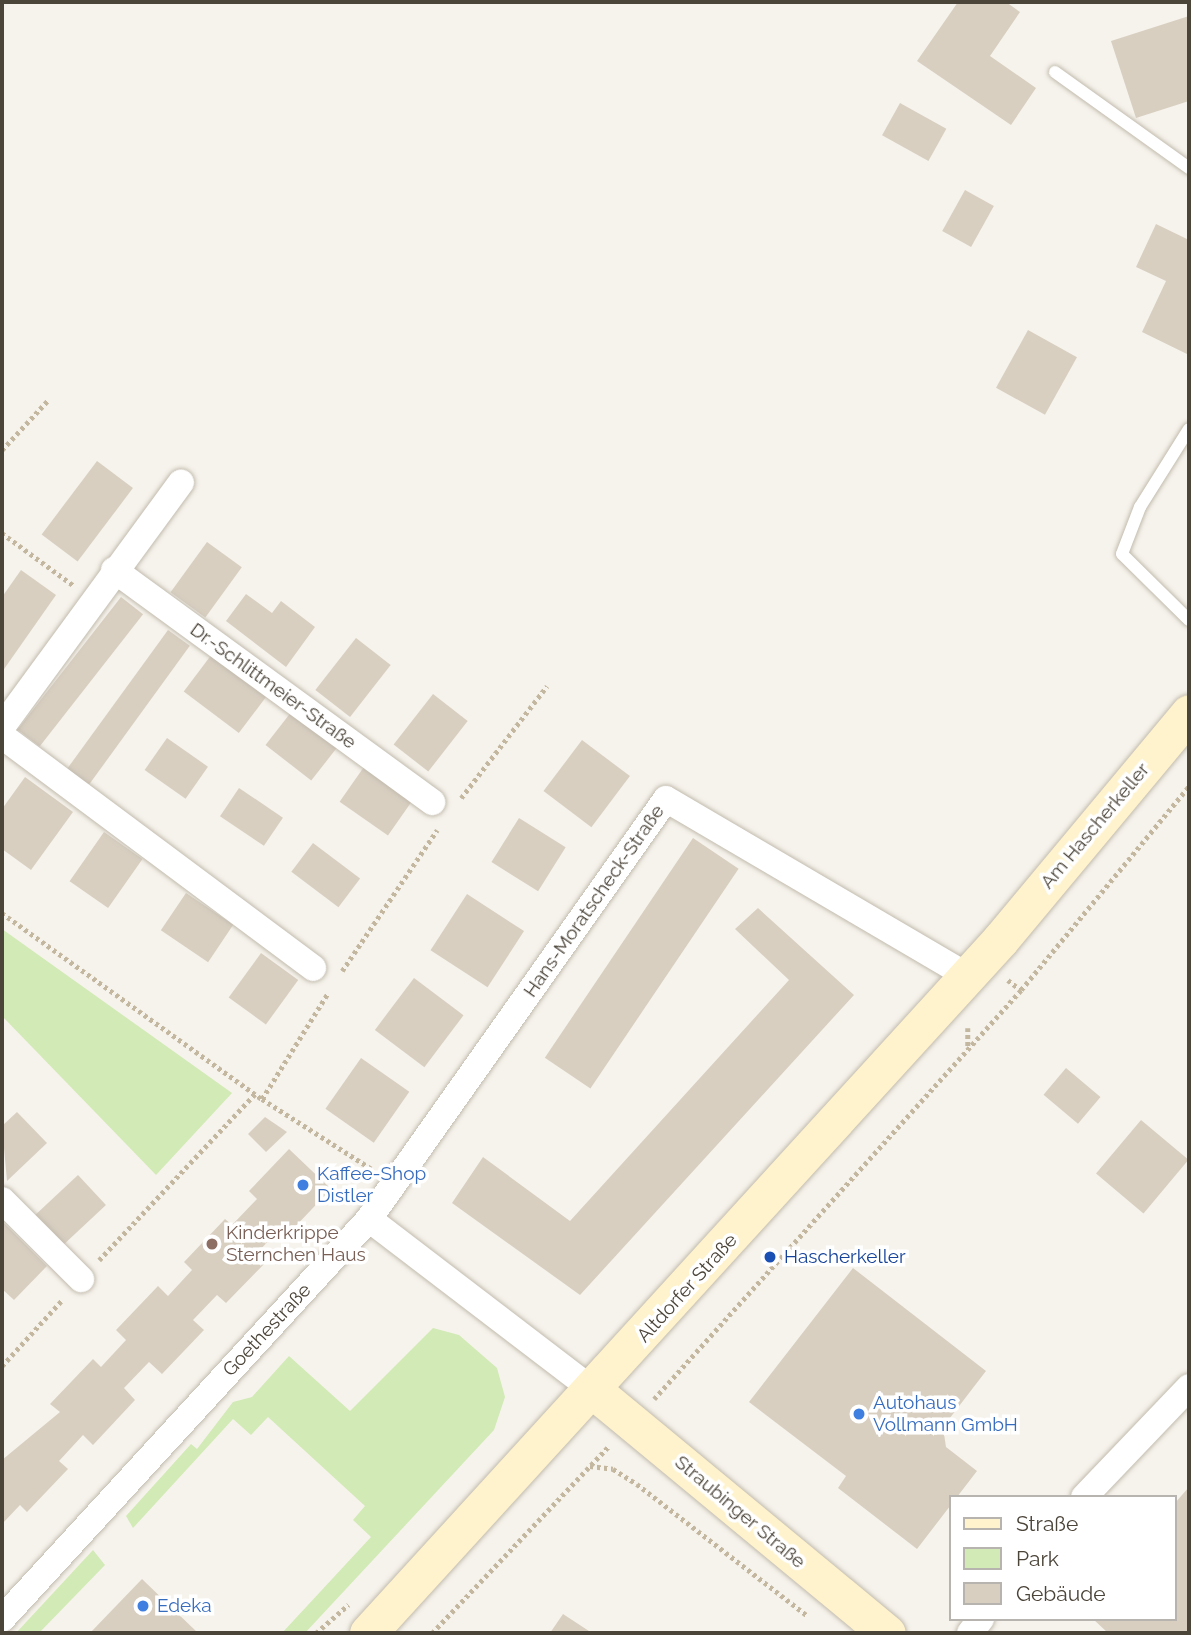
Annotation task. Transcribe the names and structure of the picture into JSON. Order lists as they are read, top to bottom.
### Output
{
  "streets": {
    "main road": ["Am Hascherkeller", "Altdorfer Straße", "Straubinger Straße"],
    "street": ["Dr.-Schlittmeier-Straße", "Hans-Moratscheck-Straße", "Goethestraße"]
  },
  "crossings": [
    ["Am Hascherkeller", "Altdorfer Straße"],
    ["Hans-Moratscheck-Straße", "Altdorfer Straße"],
    ["Hans-Moratscheck-Straße", "Goethestraße"],
    ["Altdorfer Straße", "Straubinger Straße"]
  ],
  "places": [
    "Kaffee-Shop Distler",
    "Kinderkrippe Sternchen Haus",
    "Hascherkeller",
    "Autohaus Vollmann GmbH",
    "Edeka"
  ],
  "legend": ["Straße", "Park", "Gebäude"]
}
